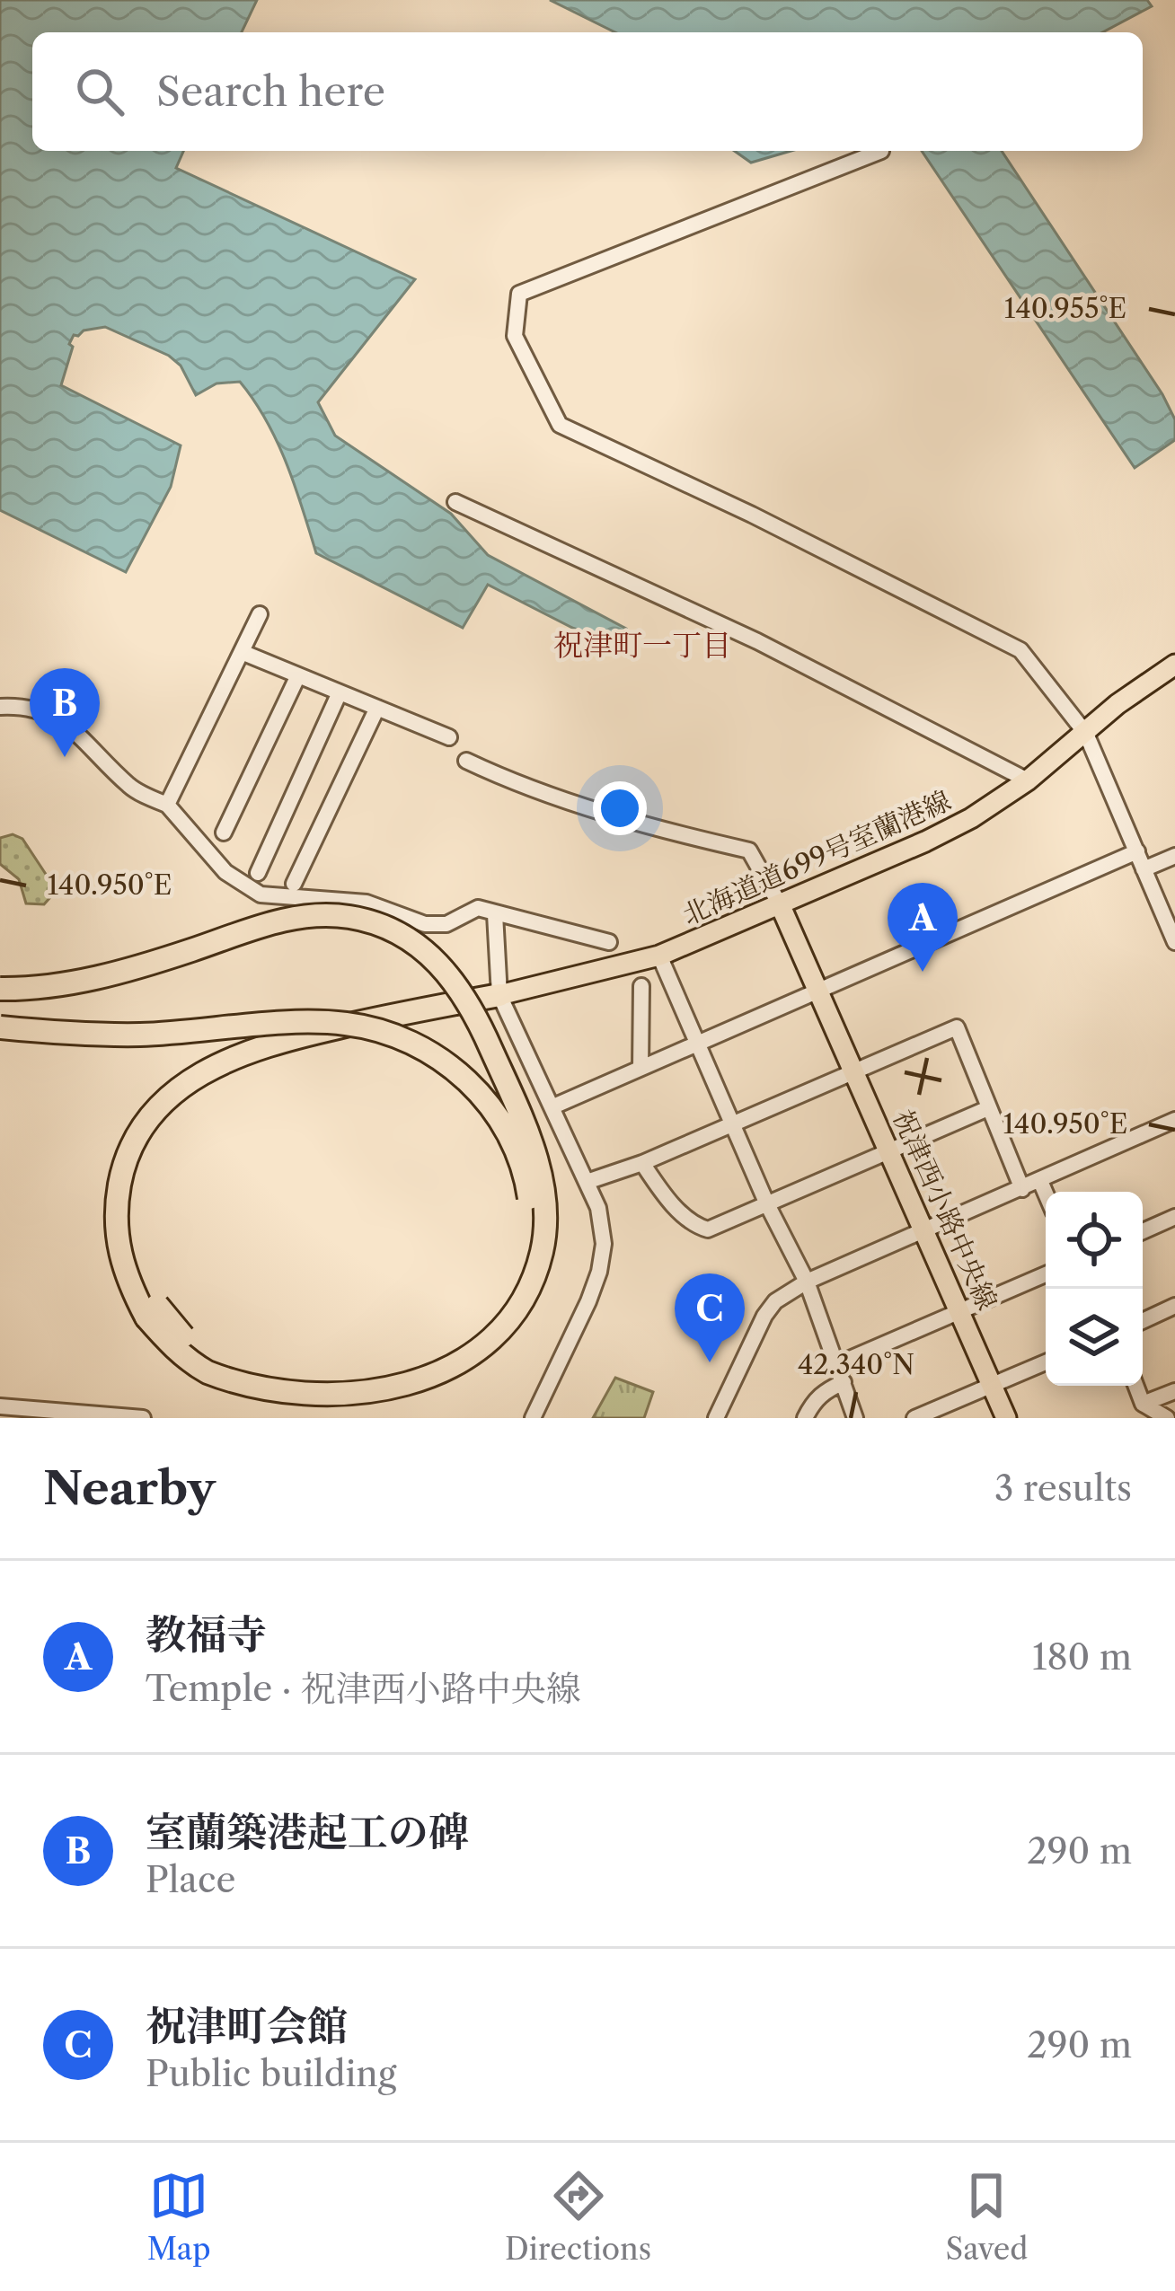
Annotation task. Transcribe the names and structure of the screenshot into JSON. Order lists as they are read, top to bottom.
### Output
{
  "streets": {
    "main road": ["北海道道699号室蘭港線", "祝津西小路中央線"]
  },
  "crossings": [
    ["北海道道699号室蘭港線", "祝津西小路中央線"]
  ],
  "districts": ["祝津町一丁目"],
  "page": {
    "search": "Search here",
    "pins": ["B", "A", "C"],
    "heading": ["Nearby", "3 results"],
    "list": [
      {
        "mark": "A",
        "name": "教福寺",
        "note": "Temple · 祝津西小路中央線",
        "value": "180 m"
      },
      {
        "mark": "B",
        "name": "室蘭築港起工の碑",
        "note": "Place",
        "value": "290 m"
      },
      {
        "mark": "C",
        "name": "祝津町会館",
        "note": "Public building",
        "value": "290 m"
      }
    ],
    "nav": ["Map", "Directions", "Saved"]
  },
  "coordinates": ["140.955°E", "140.950°E", "42.340°N"]
}
